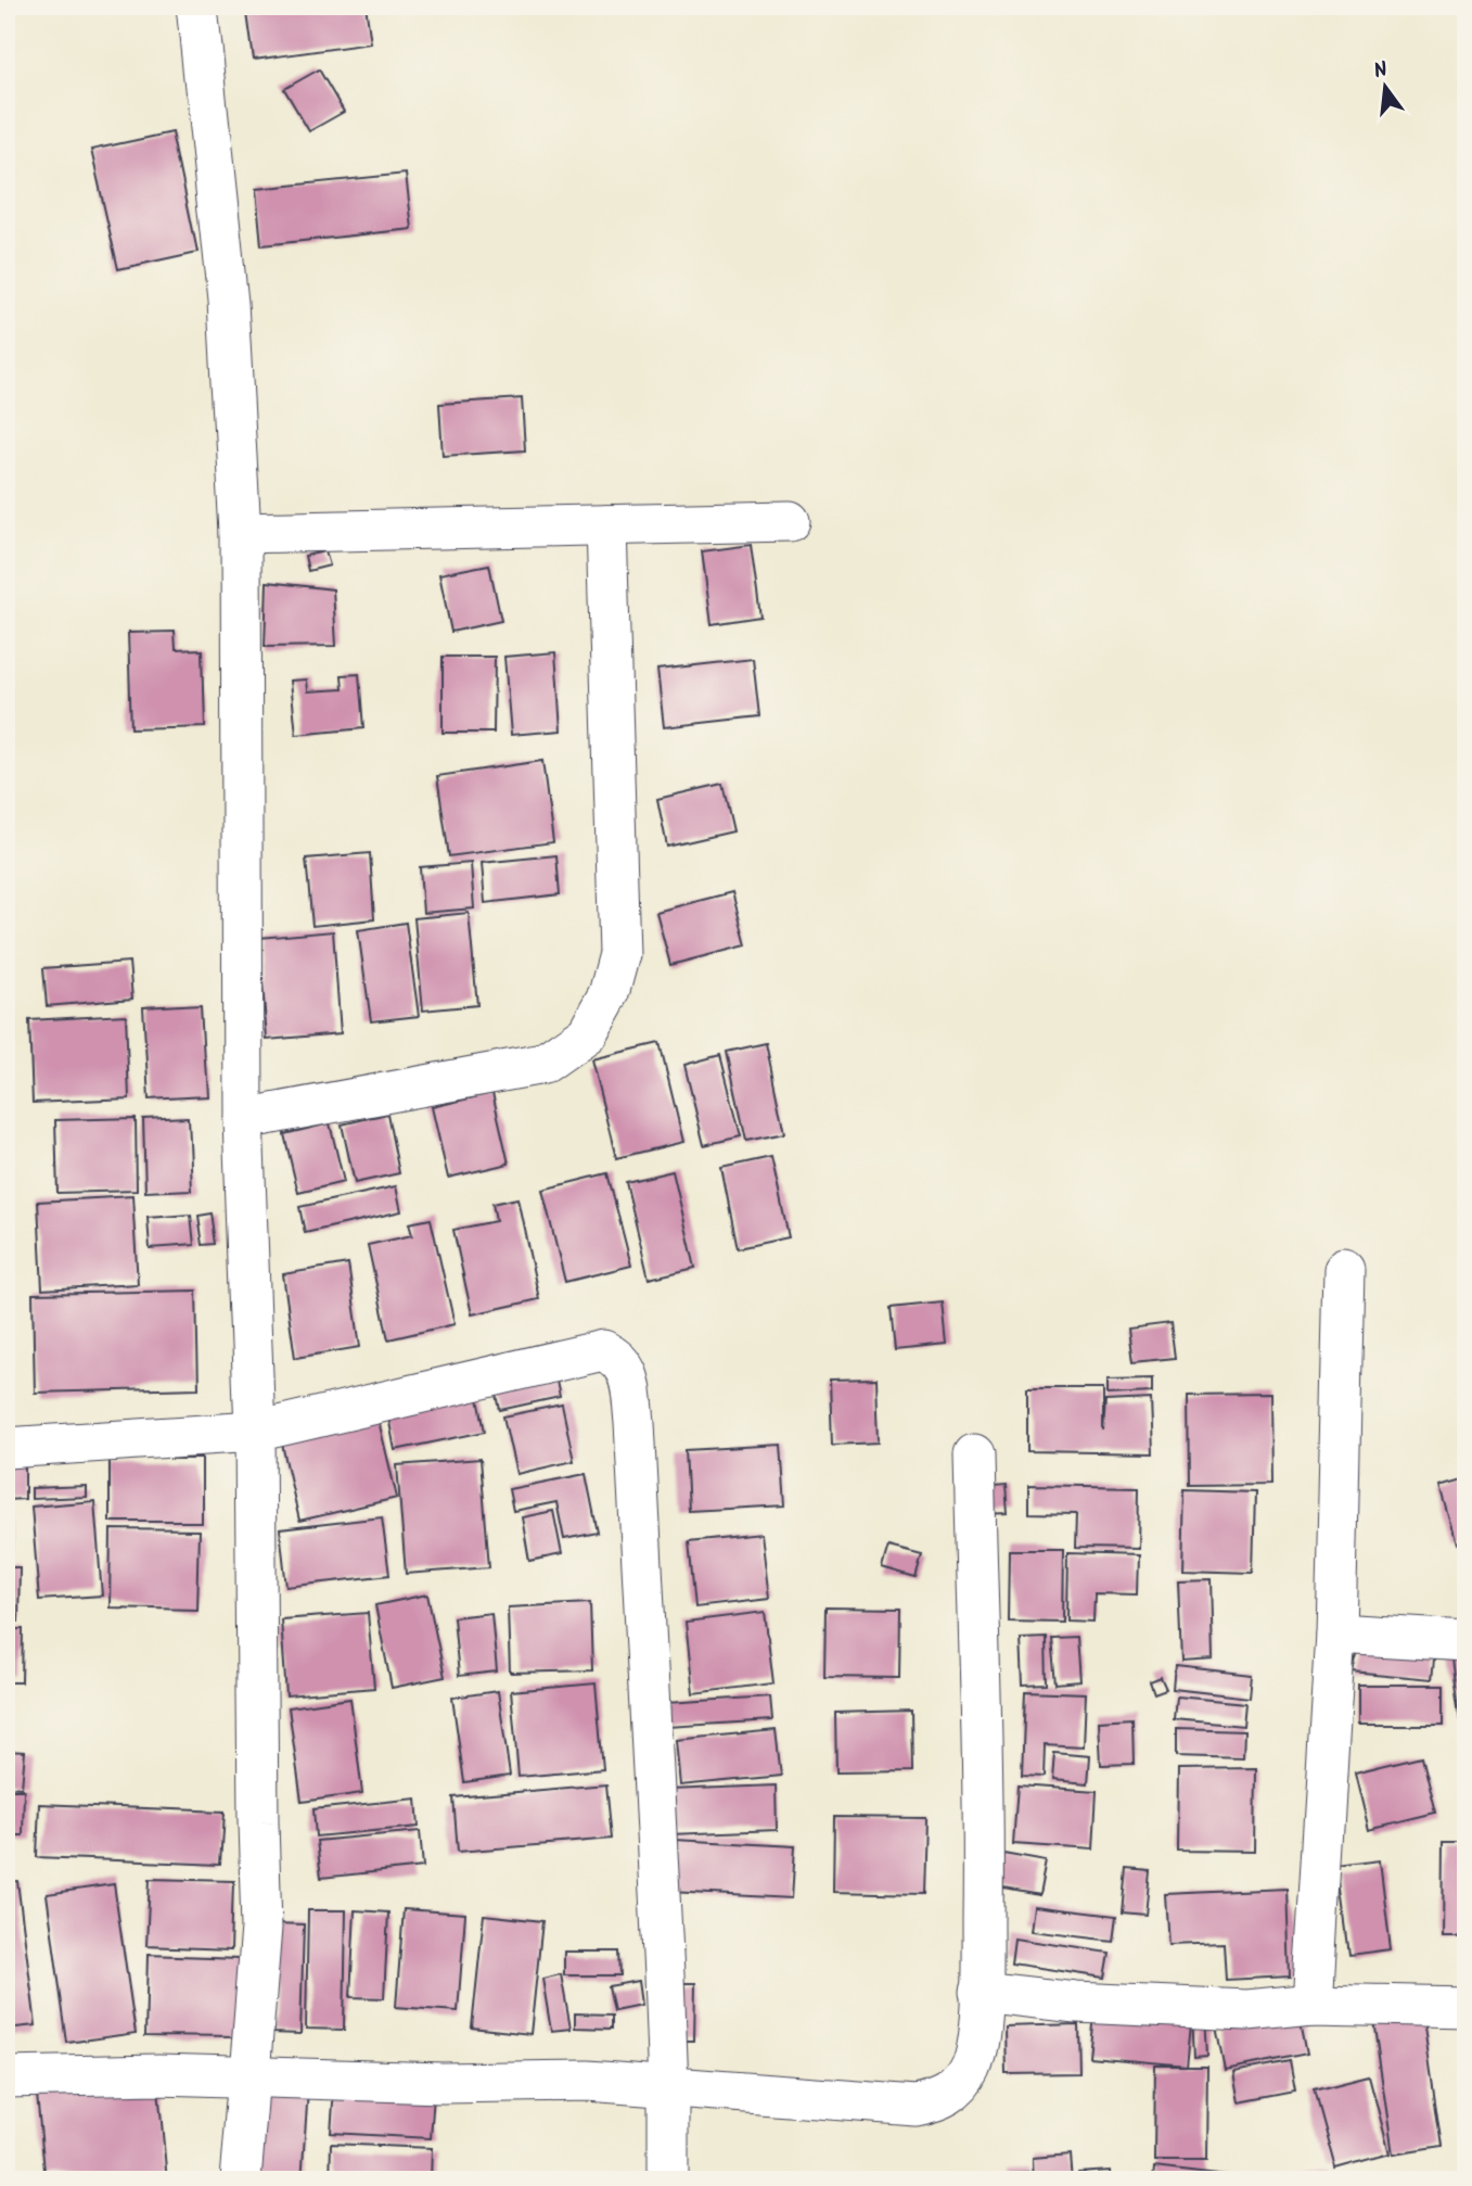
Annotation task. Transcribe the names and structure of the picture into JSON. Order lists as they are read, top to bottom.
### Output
{
  "north": "top"
}
